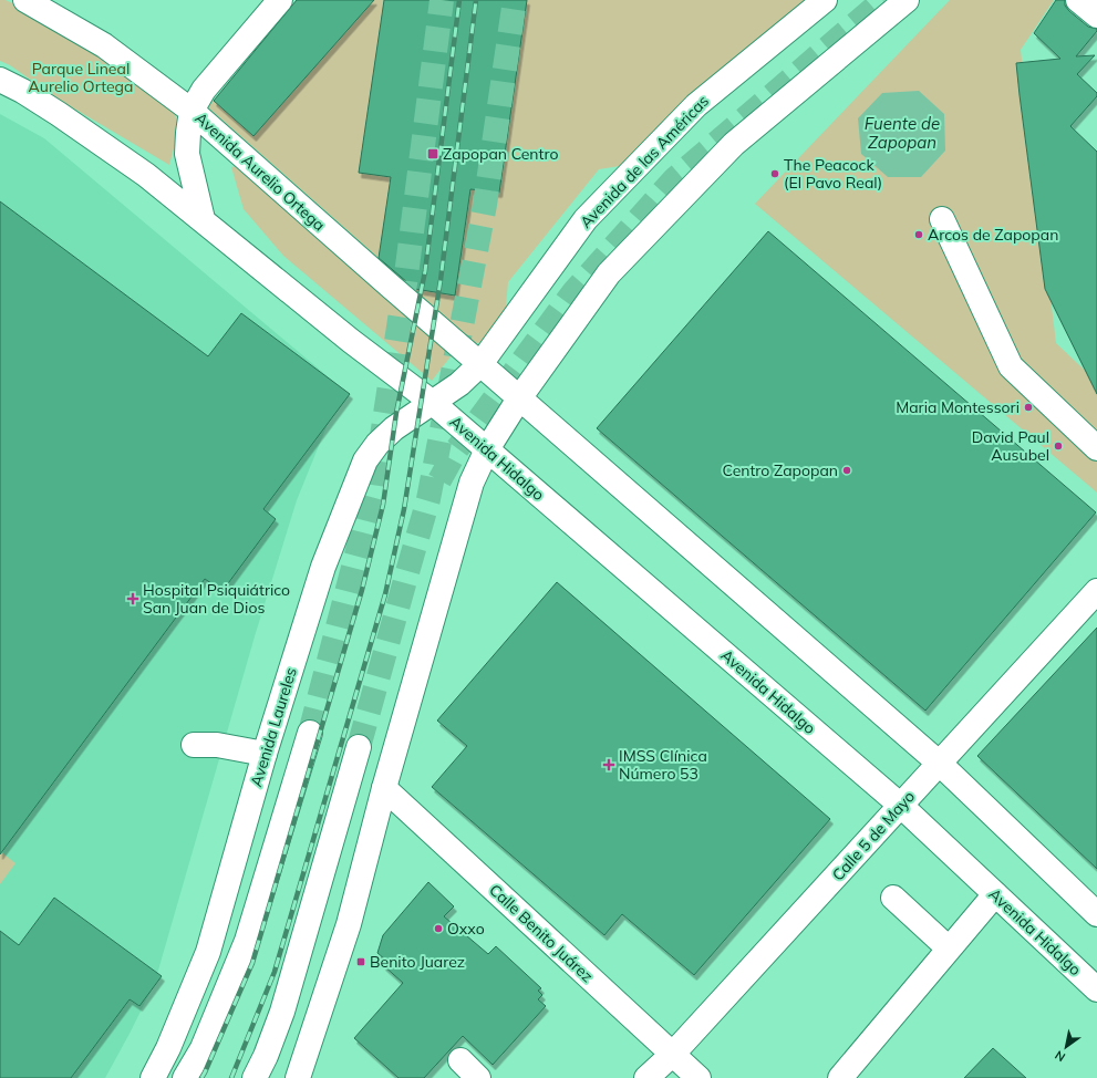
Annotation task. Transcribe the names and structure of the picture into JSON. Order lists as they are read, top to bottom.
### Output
{
  "streets": {
    "main road": [
      "Avenida de las Américas",
      "Avenida Aurelio Ortega",
      "Avenida Hidalgo",
      "Avenida Laureles",
      "Calle 5 de Mayo",
      "Calle Benito Juárez"
    ]
  },
  "crossings": [
    ["Avenida de las Américas", "Avenida Aurelio Ortega"],
    ["Avenida de las Américas", "Avenida Hidalgo"],
    ["Avenida de las Américas", "Avenida Laureles"],
    ["Avenida Hidalgo", "Avenida Laureles"],
    ["Avenida Hidalgo", "Calle 5 de Mayo"],
    ["Calle 5 de Mayo", "Calle Benito Juárez"]
  ],
  "water": ["Fuente de Zapopan"],
  "parks": ["Parque Lineal Aurelio Ortega"],
  "places": {
    "transit": ["Zapopan Centro", "Benito Juarez"],
    "other": [
      "The Peacock (El Pavo Real)",
      "Arcos de Zapopan",
      "Maria Montessori",
      "David Paul Ausubel",
      "Centro Zapopan",
      "Oxxo"
    ],
    "health": ["Hospital Psiquiátrico San Juan de Dios", "IMSS Clínica Número 53"]
  },
  "north": "bottom left"
}
